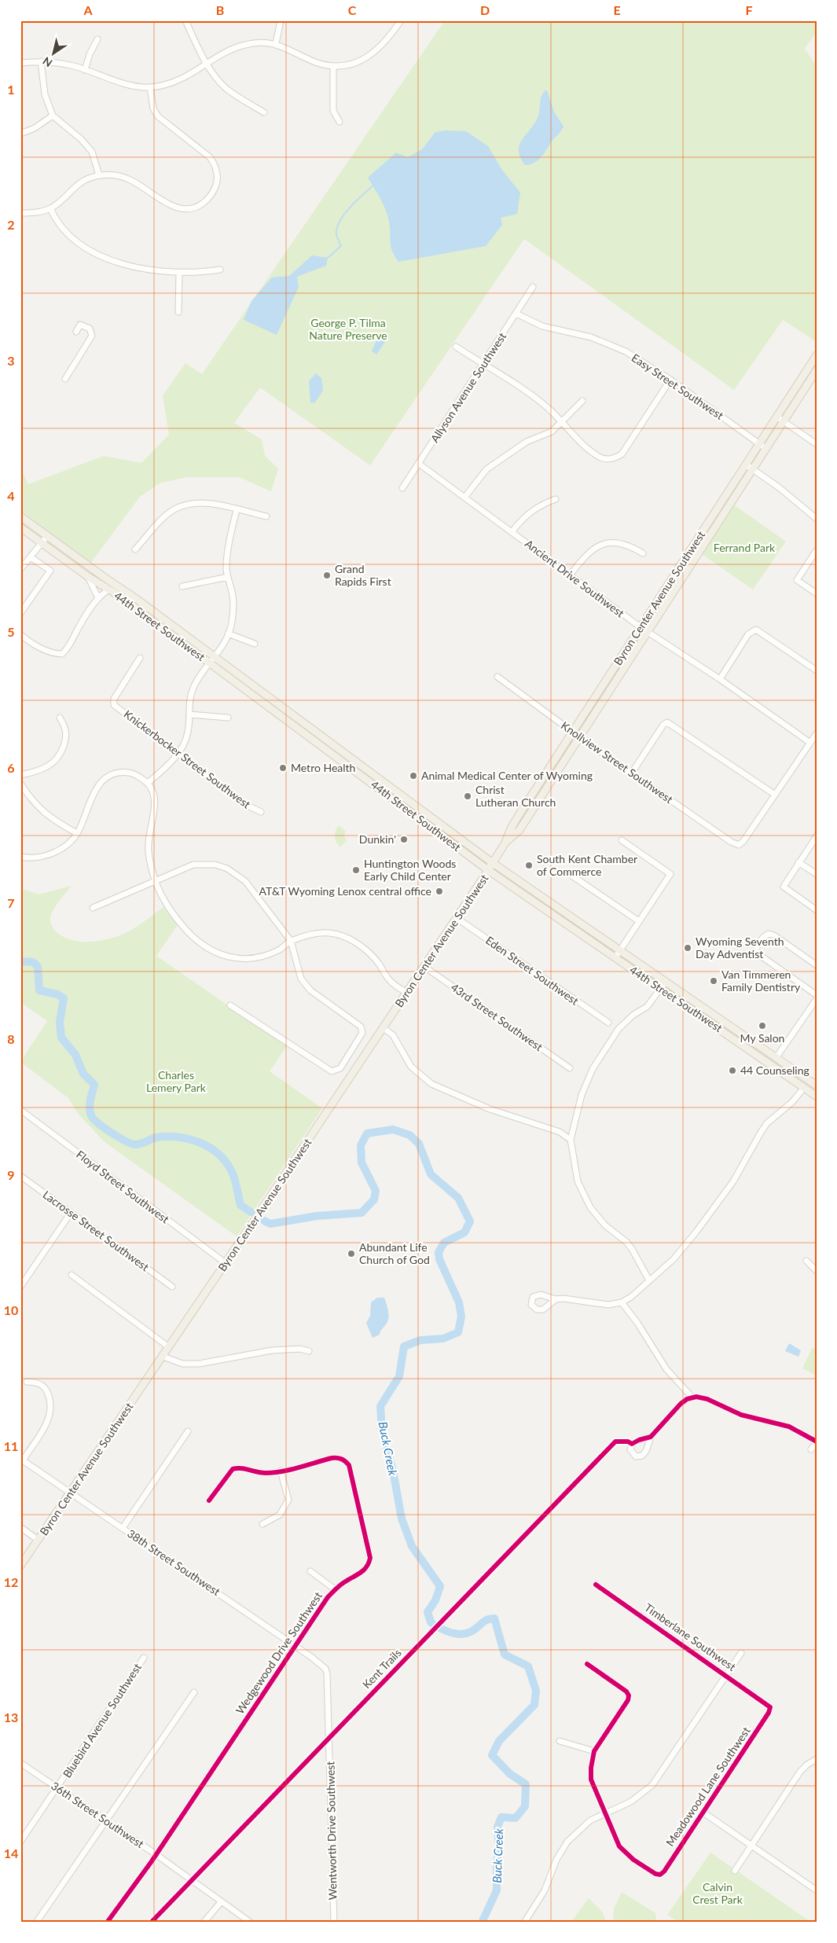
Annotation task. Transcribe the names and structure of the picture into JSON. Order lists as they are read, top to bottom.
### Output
{
  "streets": {
    "main road": ["Byron Center Avenue Southwest", "44th Street Southwest"],
    "street": [
      "Easy Street Southwest",
      "Allyson Avenue Southwest",
      "Ancient Drive Southwest",
      "Knickerbocker Street Southwest",
      "Knollview Street Southwest",
      "Eden Street Southwest",
      "43rd Street Southwest",
      "Floyd Street Southwest",
      "Lacrosse Street Southwest",
      "38th Street Southwest",
      "Timberlane Southwest",
      "Wedgewood Drive Southwest",
      "Bluebird Avenue Southwest",
      "Meadowood Lane Southwest",
      "36th Street Southwest",
      "Wentworth Drive Southwest"
    ],
    "cycle path": ["Kent Trails"]
  },
  "crossings": [
    ["Easy Street Southwest", "Allyson Avenue Southwest"],
    ["Easy Street Southwest", "Byron Center Avenue Southwest"],
    ["Allyson Avenue Southwest", "Ancient Drive Southwest"],
    ["Ancient Drive Southwest", "Byron Center Avenue Southwest"],
    ["Byron Center Avenue Southwest", "44th Street Southwest"],
    ["Byron Center Avenue Southwest", "Knollview Street Southwest"],
    ["Byron Center Avenue Southwest", "Eden Street Southwest"],
    ["Byron Center Avenue Southwest", "43rd Street Southwest"],
    ["Byron Center Avenue Southwest", "Floyd Street Southwest"],
    ["Byron Center Avenue Southwest", "38th Street Southwest"],
    ["38th Street Southwest", "Wedgewood Drive Southwest"],
    ["38th Street Southwest", "Wentworth Drive Southwest"],
    ["Timberlane Southwest", "Meadowood Lane Southwest"],
    ["Wedgewood Drive Southwest", "36th Street Southwest"],
    ["Bluebird Avenue Southwest", "36th Street Southwest"]
  ],
  "water": ["Buck Creek"],
  "parks": [
    "George P. Tilma Nature Preserve",
    "Ferrand Park",
    "Charles Lemery Park",
    "Calvin Crest Park"
  ],
  "places": [
    "Grand Rapids First",
    "Metro Health",
    "Animal Medical Center of Wyoming",
    "Christ Lutheran Church",
    "Dunkin'",
    "South Kent Chamber of Commerce",
    "Huntington Woods Early Child Center",
    "AT&T Wyoming Lenox central office",
    "Wyoming Seventh Day Adventist",
    "Van Timmeren Family Dentistry",
    "My Salon",
    "44 Counseling",
    "Abundant Life Church of God"
  ],
  "north": "bottom left",
  "grid": {
    "columns": [
      "A",
      "B",
      "C",
      "D",
      "E",
      "F"
    ],
    "rows": [
      "1",
      "2",
      "3",
      "4",
      "5",
      "6",
      "7",
      "8",
      "9",
      "10",
      "11",
      "12",
      "13",
      "14"
    ]
  }
}
